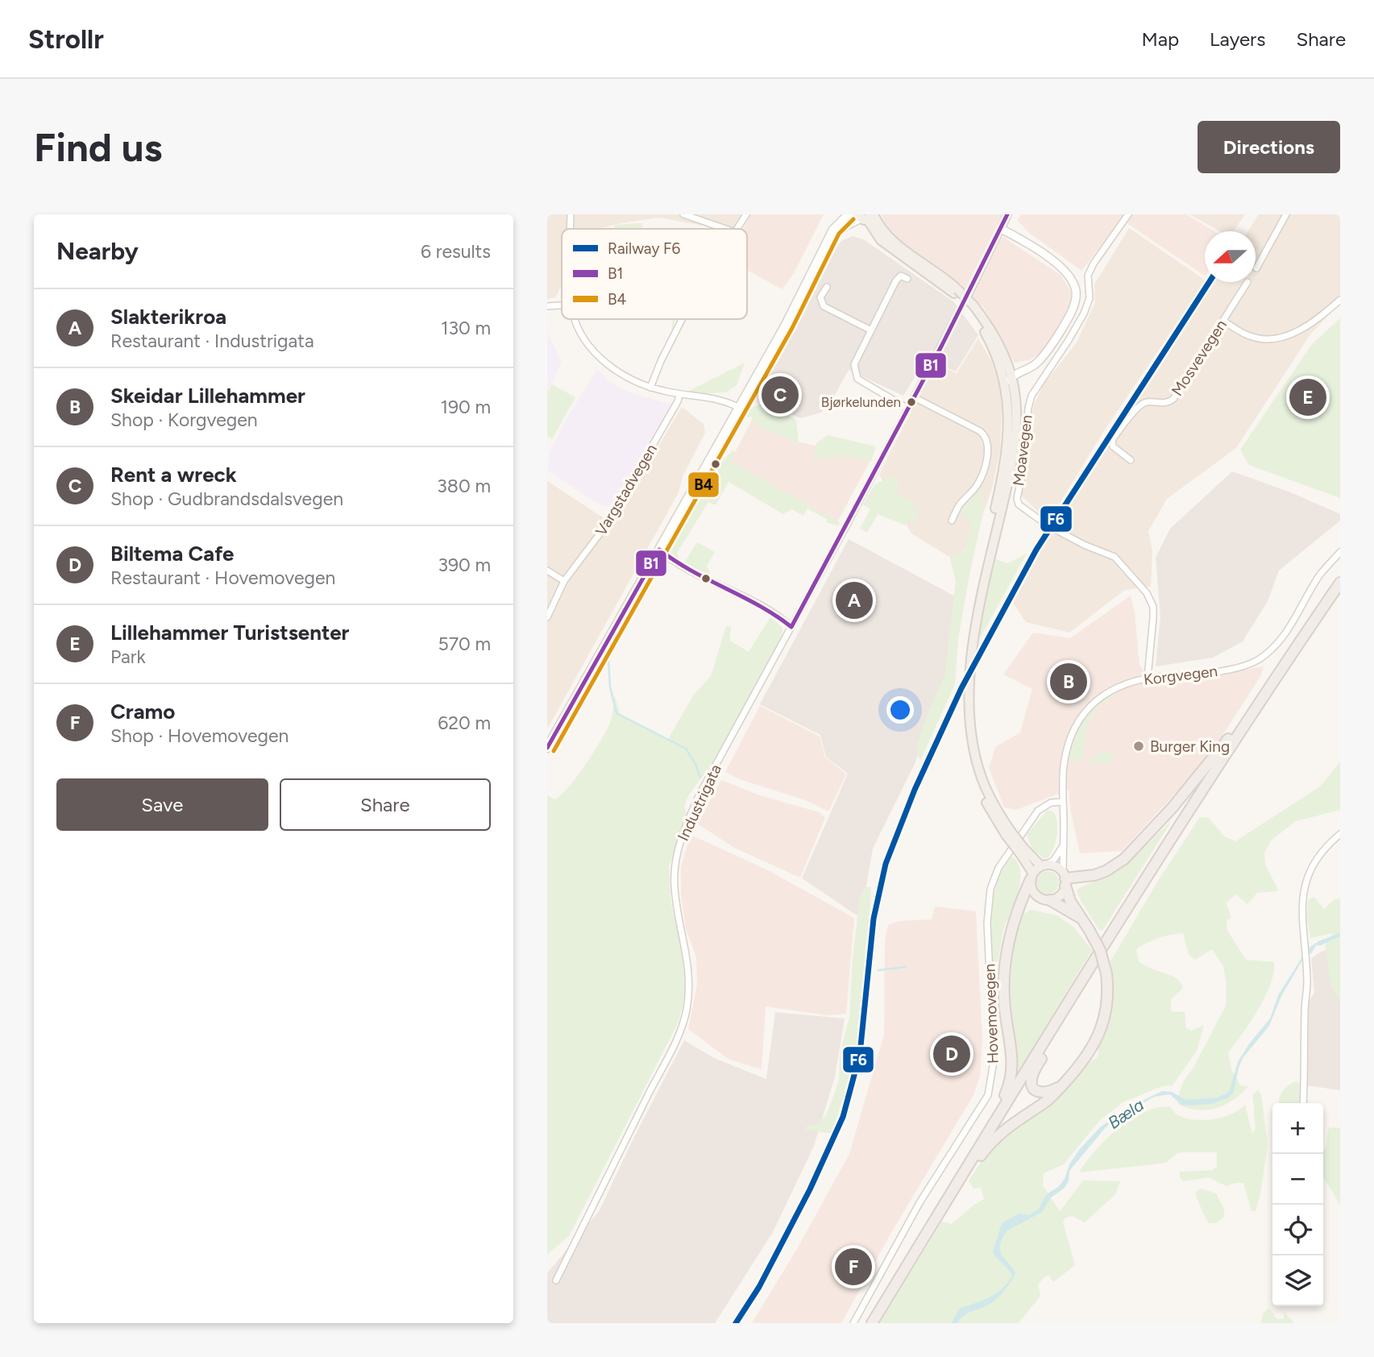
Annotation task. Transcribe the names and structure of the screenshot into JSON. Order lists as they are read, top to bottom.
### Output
{
  "streets": {
    "street": [
      "Mosvevegen",
      "Moavegen",
      "Vargstadvegen",
      "Korgvegen",
      "Industrigata",
      "Hovemovegen"
    ]
  },
  "crossings": [
    ["Moavegen", "Korgvegen"],
    ["Korgvegen", "Hovemovegen"]
  ],
  "water": ["Bæla"],
  "places": ["Bjørkelunden", "Burger King"],
  "lines": ["transit line B1", "transit line B4", "rail line F6"],
  "legend": ["Railway F6", "B1", "B4"],
  "north": "left",
  "page": {
    "header": "Strollr",
    "nav": ["Map", "Layers", "Share"],
    "buttons": [
      "Directions",
      ["Save", "Share"]
    ],
    "title": "Find us",
    "heading": ["Nearby", "6 results"],
    "list": [
      {
        "mark": "A",
        "name": "Slakterikroa",
        "note": "Restaurant · Industrigata",
        "value": "130 m"
      },
      {
        "mark": "B",
        "name": "Skeidar Lillehammer",
        "note": "Shop · Korgvegen",
        "value": "190 m"
      },
      {
        "mark": "C",
        "name": "Rent a wreck",
        "note": "Shop · Gudbrandsdalsvegen",
        "value": "380 m"
      },
      {
        "mark": "D",
        "name": "Biltema Cafe",
        "note": "Restaurant · Hovemovegen",
        "value": "390 m"
      },
      {
        "mark": "E",
        "name": "Lillehammer Turistsenter",
        "note": "Park",
        "value": "570 m"
      },
      {
        "mark": "F",
        "name": "Cramo",
        "note": "Shop · Hovemovegen",
        "value": "620 m"
      }
    ],
    "pins": [
      "C",
      "E",
      "A",
      "B",
      "D",
      "F"
    ],
    "map_buttons": ["+", "−"]
  }
}
